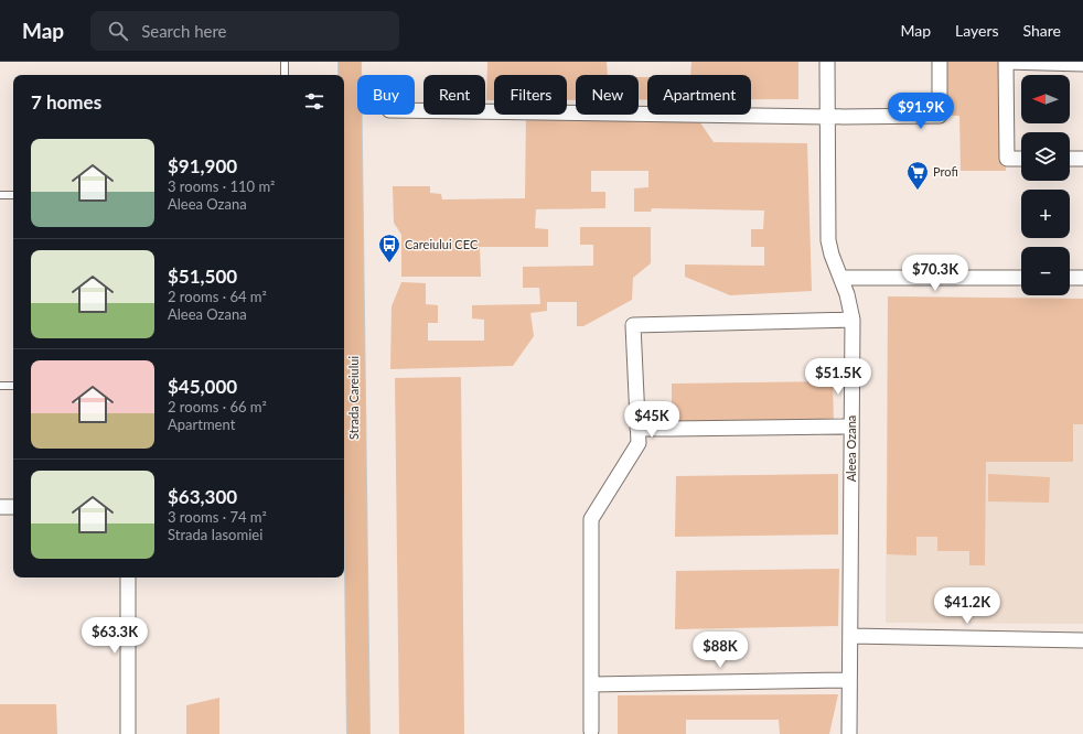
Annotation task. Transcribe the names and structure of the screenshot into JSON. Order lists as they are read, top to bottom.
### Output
{
  "streets": {
    "main road": ["Strada Careiului"],
    "street": ["Aleea Ozana"]
  },
  "places": {
    "supermarket": ["Profi"],
    "bus stop": ["Careiului CEC"]
  },
  "north": "left",
  "page": {
    "header": "Map",
    "search": "Search here",
    "nav": ["Map", "Layers", "Share"],
    "map_buttons": ["+", "−"],
    "chip": [
      "Buy",
      "Rent",
      "Filters",
      "New",
      "Apartment"
    ],
    "heading": "7 homes",
    "price": [
      "$91.9K",
      "$70.3K",
      "$51.5K",
      "$45K",
      "$41.2K",
      "$63.3K",
      "$88K"
    ],
    "list": [
      {
        "name": "$91,900",
        "note": "3 rooms · 110 m² · Aleea Ozana"
      },
      {
        "name": "$51,500",
        "note": "2 rooms · 64 m² · Aleea Ozana"
      },
      {
        "name": "$45,000",
        "note": "2 rooms · 66 m² · Apartment"
      },
      {
        "name": "$63,300",
        "note": "3 rooms · 74 m² · Strada Iasomiei"
      }
    ]
  }
}
